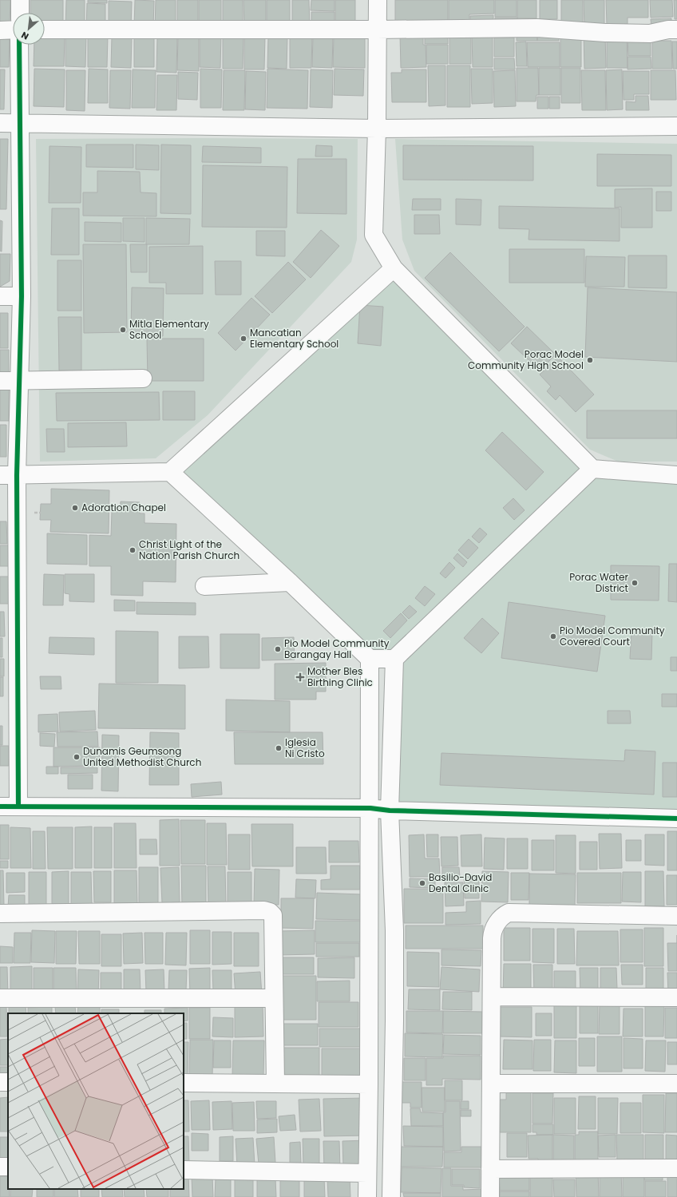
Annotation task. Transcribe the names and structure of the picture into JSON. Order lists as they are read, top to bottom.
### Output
{
  "places": {
    "other": [
      "Mitla Elementary School",
      "Mancatian Elementary School",
      "Porac Model Community High School",
      "Adoration Chapel",
      "Christ Light of the Nation Parish Church",
      "Porac Water District",
      "Pio Model Community Covered Court",
      "Pio Model Community Barangay Hall",
      "Iglesia Ni Cristo",
      "Dunamis Geumsong United Methodist Church",
      "Basilio-David Dental Clinic"
    ],
    "health": ["Mother Bles Birthing Clinic"]
  },
  "north": "bottom left"
}
